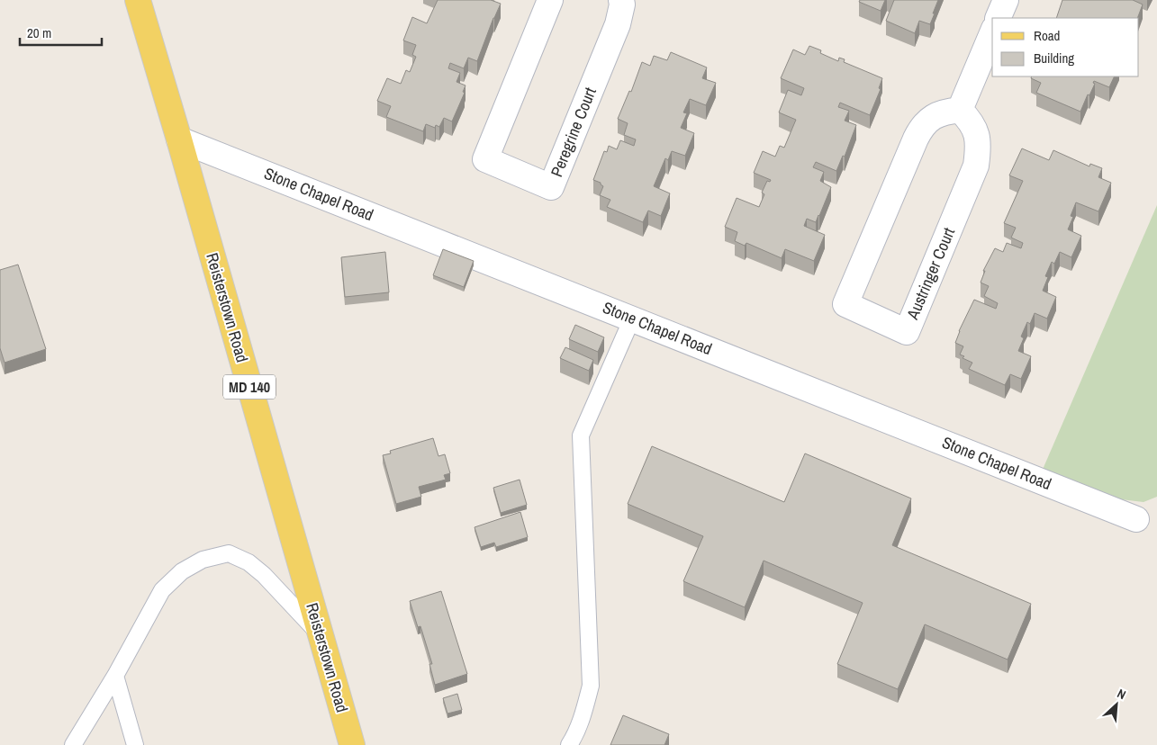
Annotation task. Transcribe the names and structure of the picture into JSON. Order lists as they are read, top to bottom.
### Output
{
  "streets": {
    "main road": ["Reisterstown Road", "MD 140"],
    "street": ["Peregrine Court", "Stone Chapel Road", "Austringer Court"]
  },
  "crossings": [
    ["Stone Chapel Road", "Reisterstown Road"]
  ],
  "legend": ["Road", "Building"],
  "scale_bar": "20 m",
  "north": "top right"
}
